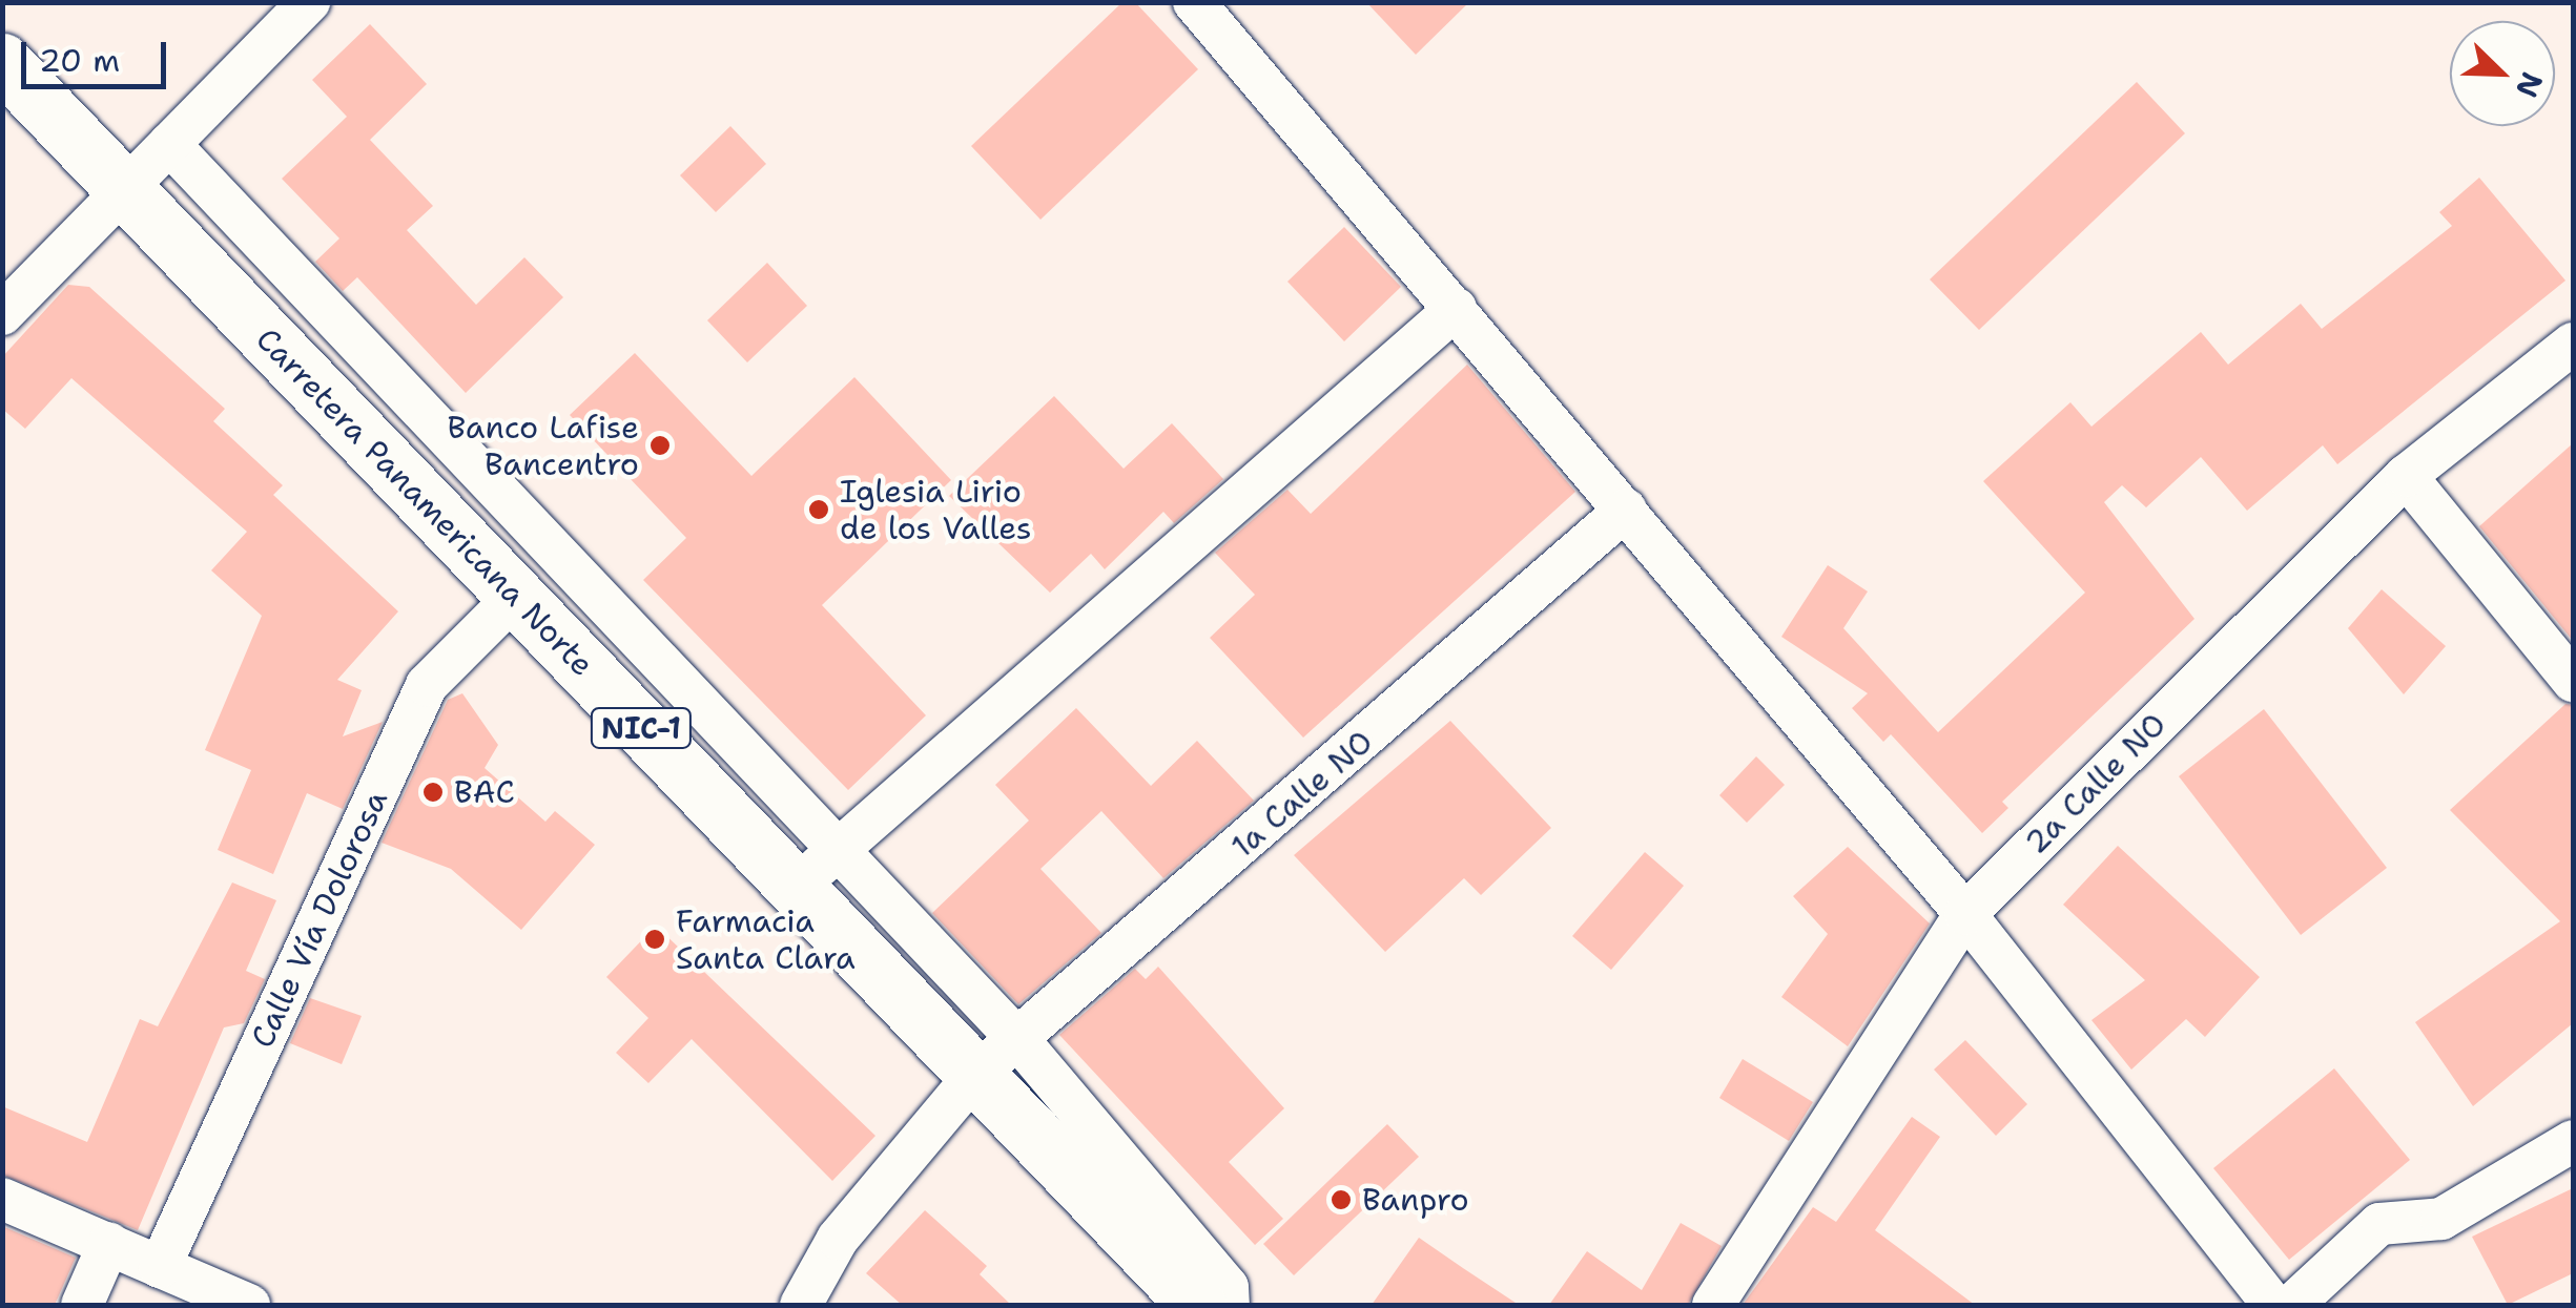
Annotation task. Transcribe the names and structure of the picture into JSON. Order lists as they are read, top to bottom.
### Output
{
  "streets": {
    "highway": ["Carretera Panamericana Norte", "NIC-1"],
    "street": ["2a Calle NO", "1a Calle NO", "Calle Vía Dolorosa"]
  },
  "crossings": [
    ["Carretera Panamericana Norte", "1a Calle NO"],
    ["Carretera Panamericana Norte", "Calle Vía Dolorosa"]
  ],
  "places": [
    "Banco Lafise Bancentro",
    "Iglesia Lirio de los Valles",
    "BAC",
    "Farmacia Santa Clara",
    "Banpro"
  ],
  "scale_bar": "20 m",
  "north": "bottom right"
}
